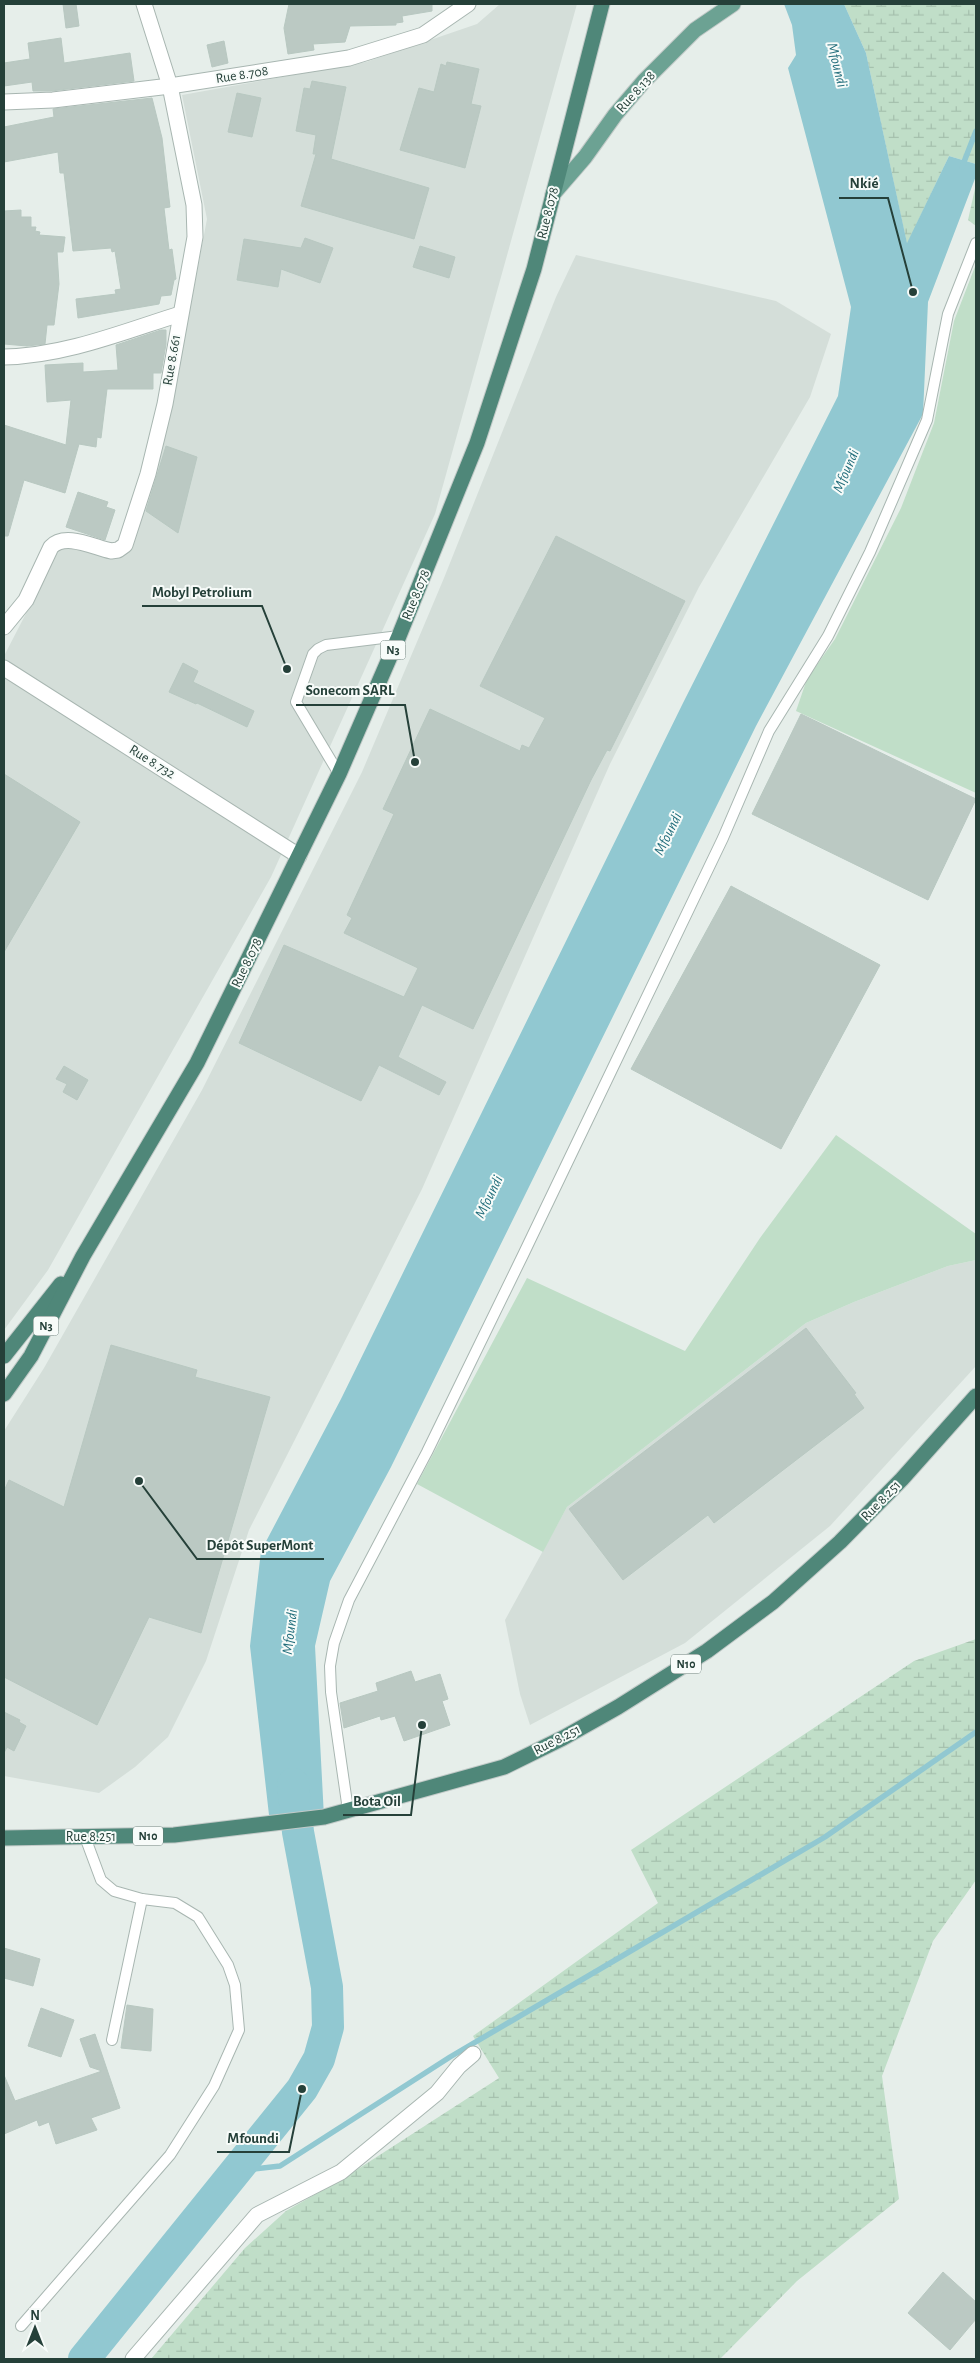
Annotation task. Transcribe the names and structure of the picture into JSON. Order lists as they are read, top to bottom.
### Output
{
  "streets": {
    "highway": [
      "Rue 8.078",
      "N3",
      "Rue 8.251",
      "N10"
    ],
    "main road": ["Rue 8.138"],
    "street": ["Rue 8.708", "Rue 8.661", "Rue 8.732"]
  },
  "crossings": [
    ["Rue 8.708", "Rue 8.661"],
    ["Rue 8.138", "Rue 8.078"],
    ["Rue 8.078", "Rue 8.732"]
  ],
  "water": ["Mfoundi"],
  "places": [
    "Nkié",
    "Mobyl Petrolium",
    "Sonecom SARL",
    "Dépôt SuperMont",
    "Bota Oil",
    "Mfoundi"
  ],
  "north": "top"
}
